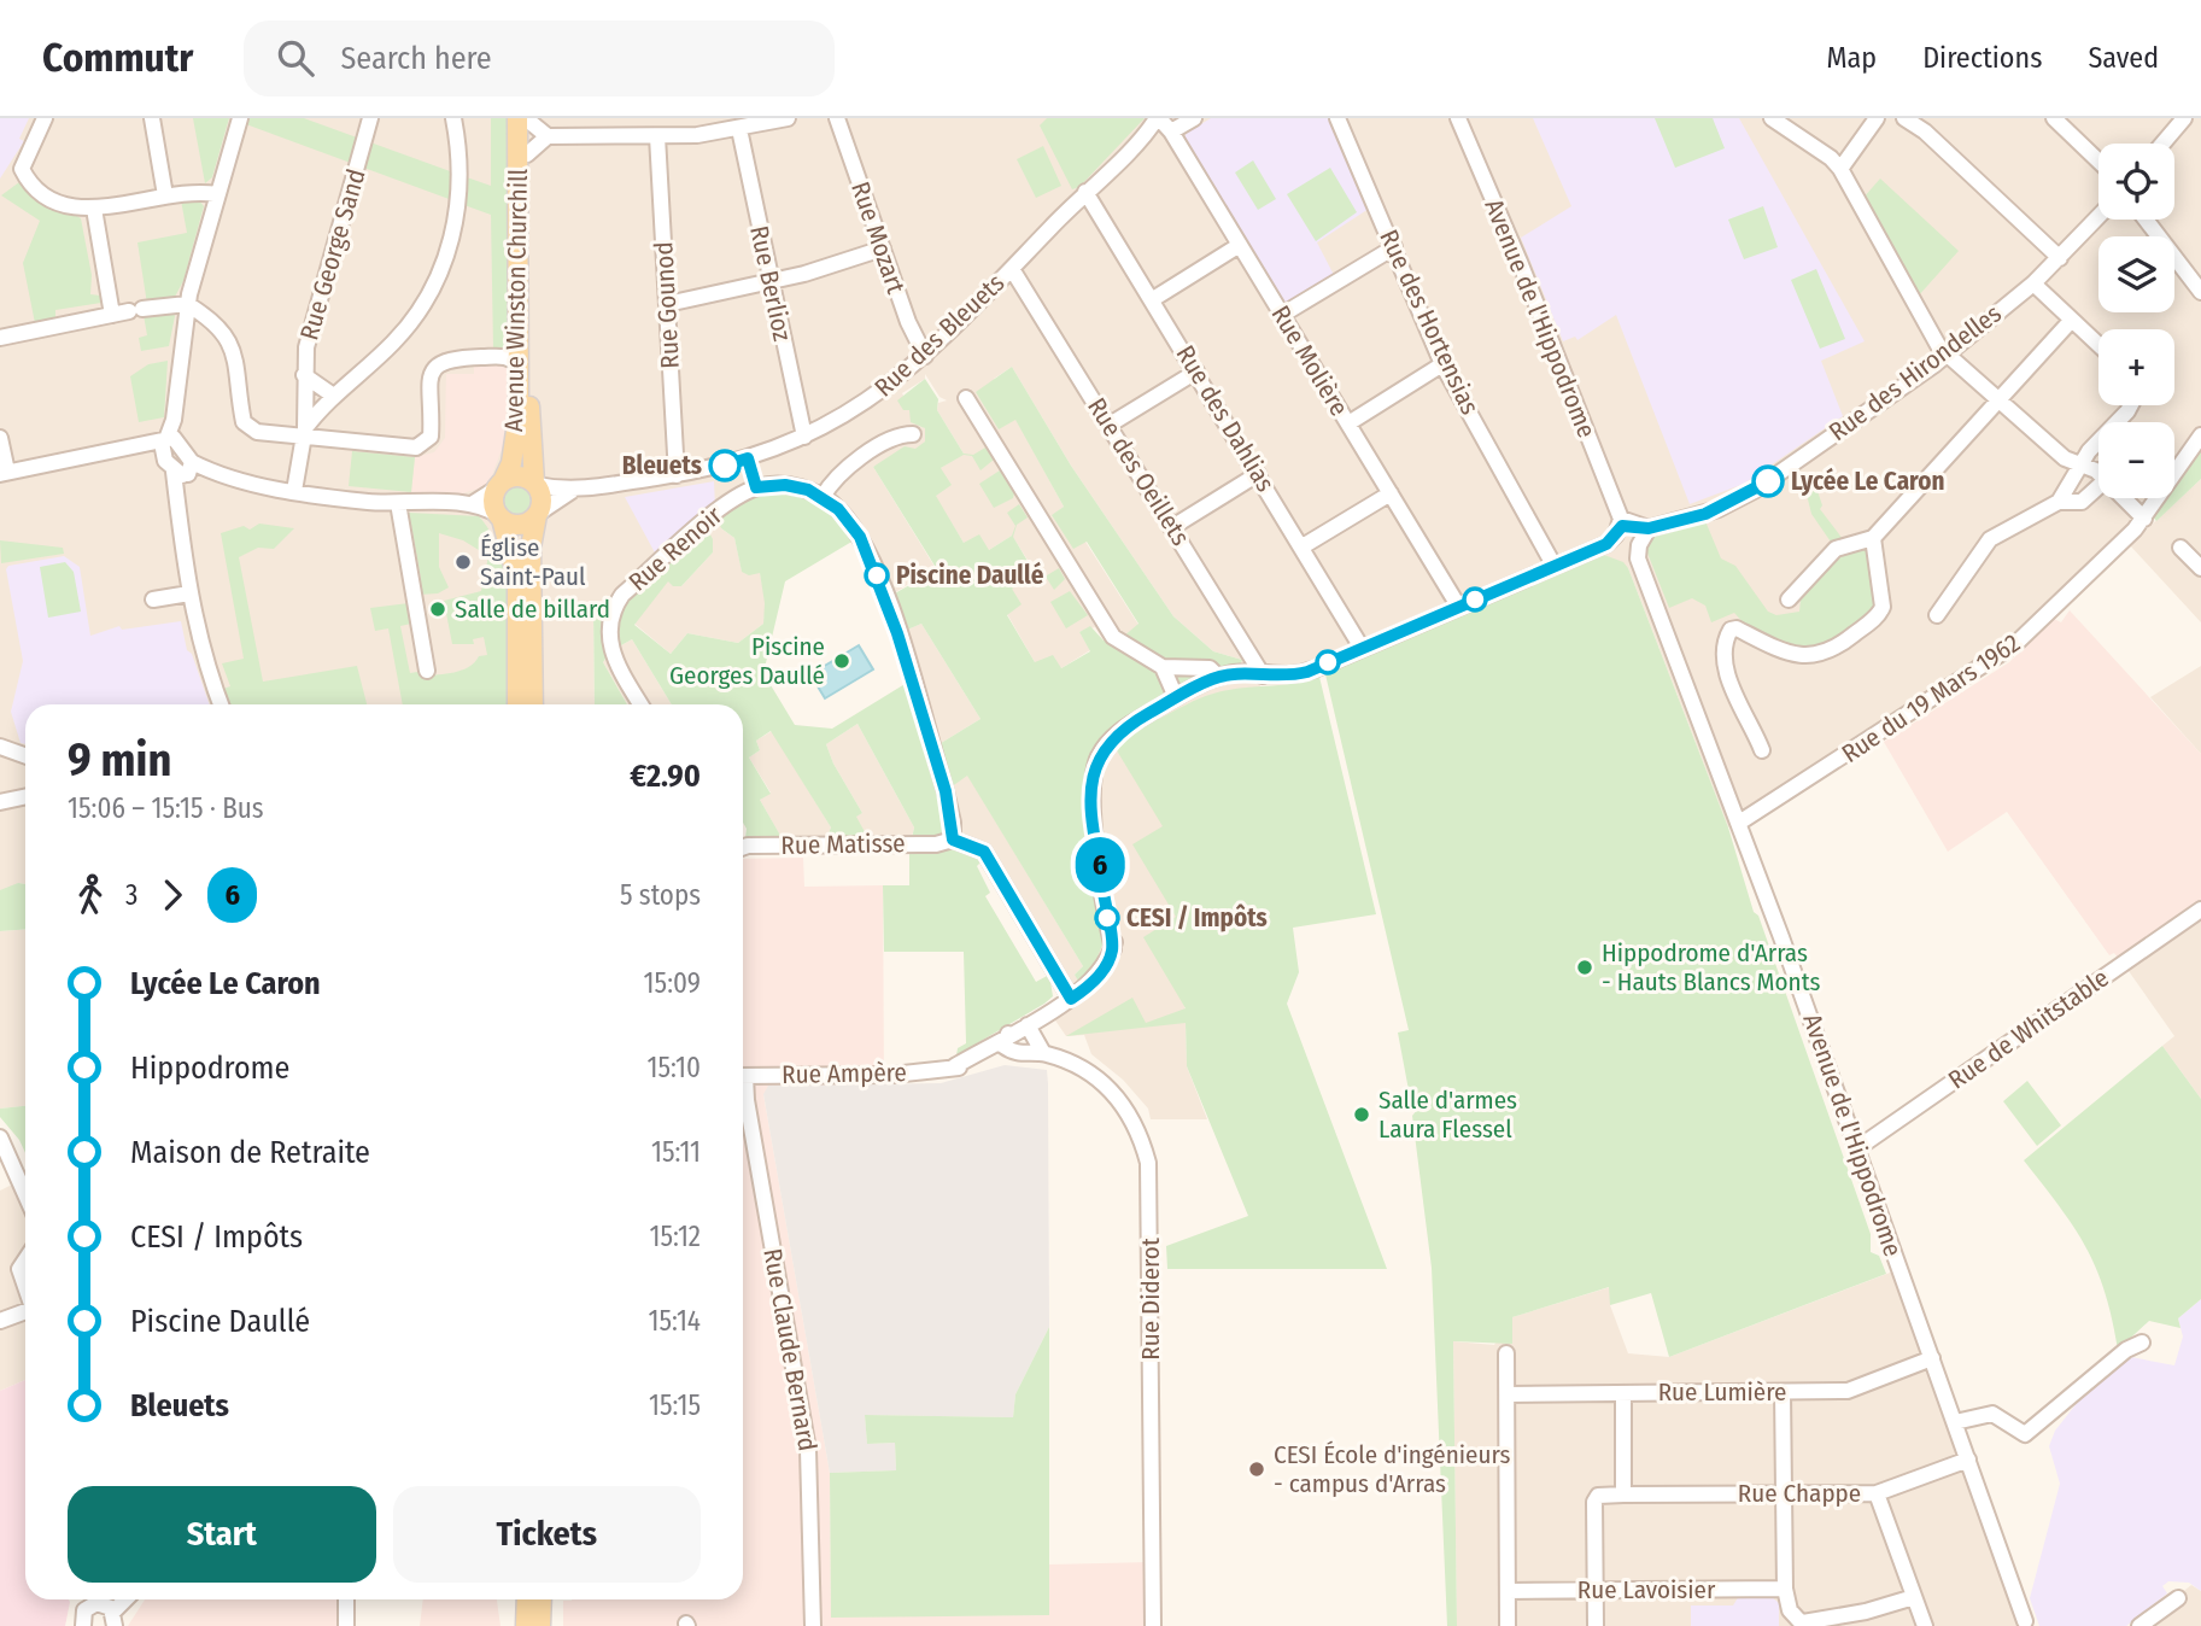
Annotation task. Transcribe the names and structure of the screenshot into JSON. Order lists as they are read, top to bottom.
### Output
{
  "streets": {
    "main road": ["Avenue Winston Churchill"],
    "street": [
      "Rue Mozart",
      "Rue George Sand",
      "Rue Berlioz",
      "Rue Gounod",
      "Avenue de l'Hippodrome",
      "Rue des Hortensias",
      "Rue des Bleuets",
      "Rue Molière",
      "Rue des Hirondelles",
      "Rue des Dahlias",
      "Rue des Oeillets",
      "Rue Renoir",
      "Rue du 19 Mars 1962",
      "Rue Matisse",
      "Rue de Whitstable",
      "Rue Ampère",
      "Rue Diderot",
      "Rue Claude Bernard",
      "Rue Lumière",
      "Rue Chappe",
      "Rue Lavoisier"
    ]
  },
  "crossings": [
    ["Rue Mozart", "Rue des Bleuets"],
    ["Rue Berlioz", "Rue des Bleuets"],
    ["Avenue Winston Churchill", "Rue des Bleuets"],
    ["Rue Gounod", "Rue des Bleuets"],
    ["Avenue de l'Hippodrome", "Rue des Hirondelles"],
    ["Avenue de l'Hippodrome", "Rue du 19 Mars 1962"],
    ["Avenue de l'Hippodrome", "Rue de Whitstable"],
    ["Avenue de l'Hippodrome", "Rue Lumière"],
    ["Avenue de l'Hippodrome", "Rue Chappe"],
    ["Rue des Hortensias", "Rue des Hirondelles"],
    ["Rue des Bleuets", "Rue Molière"],
    ["Rue des Bleuets", "Rue des Dahlias"],
    ["Rue des Bleuets", "Rue des Oeillets"],
    ["Rue Molière", "Rue des Hirondelles"],
    ["Rue des Hirondelles", "Rue des Dahlias"],
    ["Rue des Hirondelles", "Rue des Oeillets"],
    ["Rue Ampère", "Rue Diderot"]
  ],
  "places": [
    "Bleuets",
    "Lycée Le Caron",
    "Église Saint-Paul",
    "Piscine Daullé",
    "Salle de billard",
    "Piscine Georges Daullé",
    "CESI / Impôts",
    "Hippodrome d'Arras - Hauts Blancs Monts",
    "Salle d'armes Laura Flessel",
    "CESI École d'ingénieurs - campus d'Arras"
  ],
  "lines": ["bus line 6"],
  "page": {
    "header": "Commutr",
    "search": "Search here",
    "nav": ["Map", "Directions", "Saved"],
    "on_map": "6",
    "map_buttons": ["+", "−"],
    "heading": ["9 min", "15:06 – 15:15 · Bus", "€2.90"],
    "legs": ["3", "6", "5 stops"],
    "list": [
      {
        "name": "Lycée Le Caron",
        "value": "15:09"
      },
      {
        "name": "Hippodrome",
        "value": "15:10"
      },
      {
        "name": "Maison de Retraite",
        "value": "15:11"
      },
      {
        "name": "CESI / Impôts",
        "value": "15:12"
      },
      {
        "name": "Piscine Daullé",
        "value": "15:14"
      },
      {
        "name": "Bleuets",
        "value": "15:15"
      }
    ],
    "buttons": ["Start", "Tickets"]
  }
}
